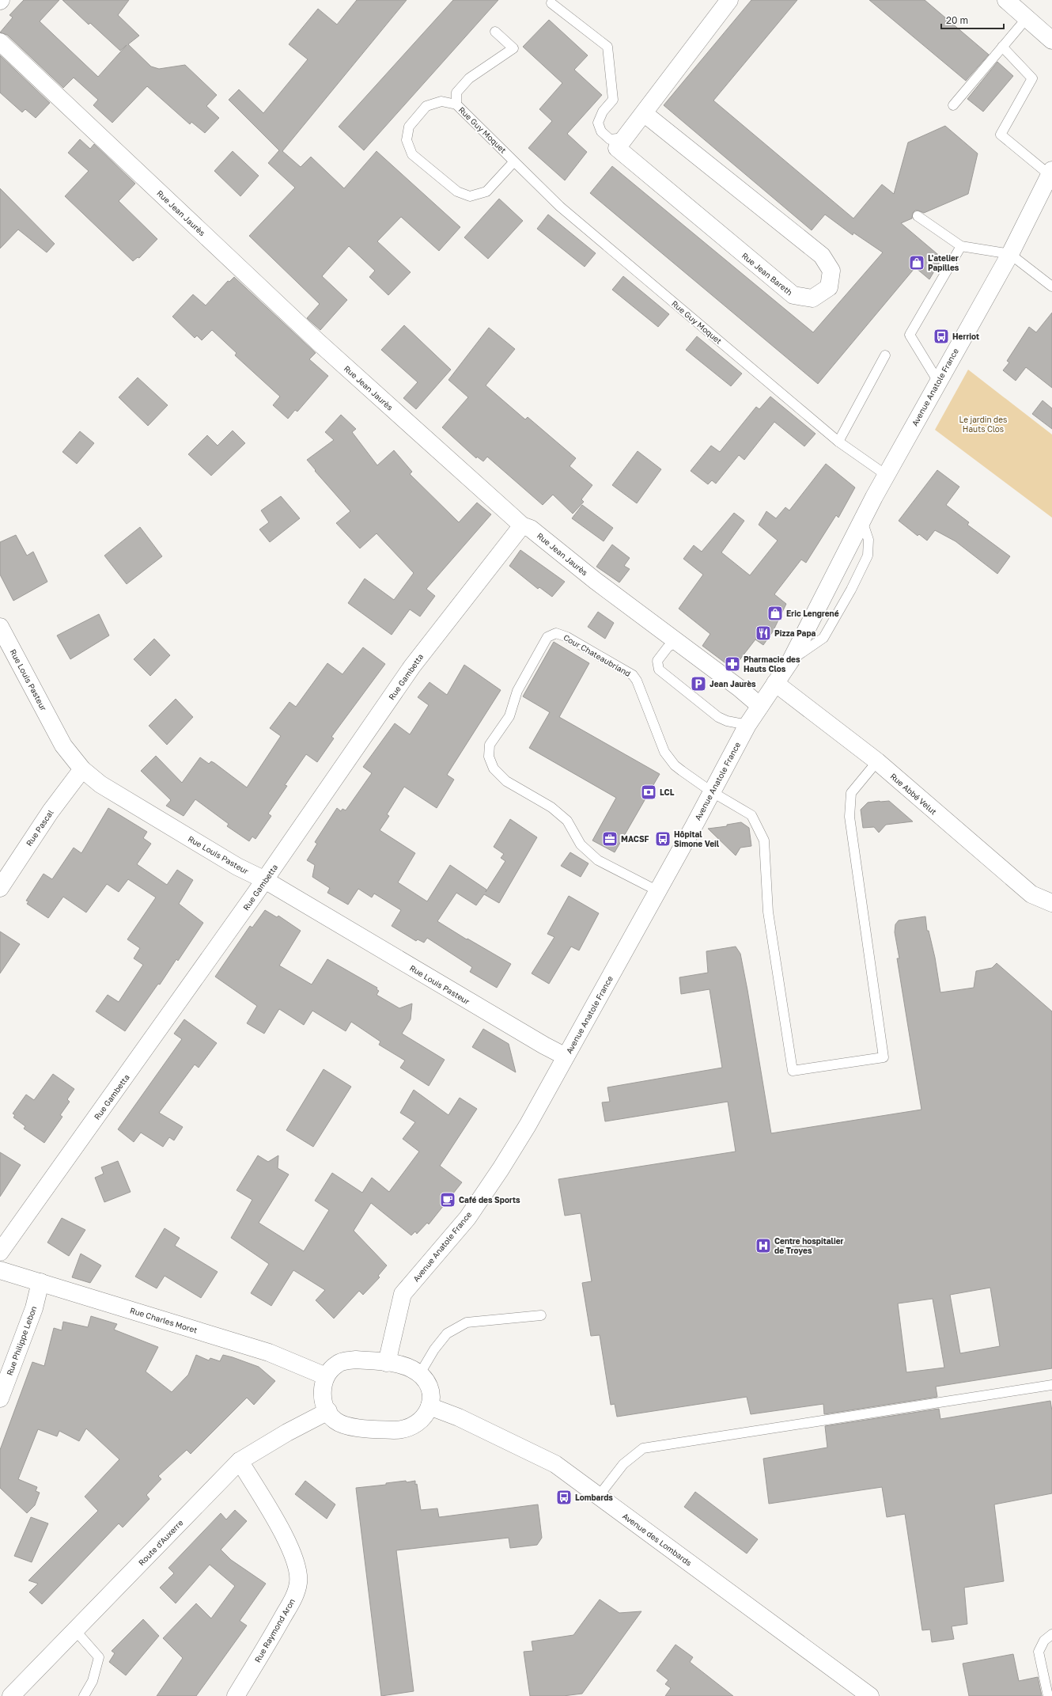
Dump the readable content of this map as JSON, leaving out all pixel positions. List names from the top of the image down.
{
  "streets": {
    "street": [
      "Rue Jean Jaurès",
      "Rue Jean Bareth",
      "Avenue Anatole France",
      "Rue Gambetta",
      "Rue Louis Pasteur",
      "Rue Abbé Velut",
      "Rue Pascal",
      "Rue Charles Moret",
      "Rue Philippe Lebon",
      "Avenue des Lombards",
      "Route d'Auxerre",
      "Rue Raymond Aron"
    ],
    "lane": ["Rue Guy Moquet", "Cour Chateaubriand"]
  },
  "crossings": [
    ["Rue Guy Moquet", "Avenue Anatole France"],
    ["Rue Jean Jaurès", "Avenue Anatole France"],
    ["Rue Jean Jaurès", "Rue Gambetta"],
    ["Avenue Anatole France", "Cour Chateaubriand"],
    ["Avenue Anatole France", "Rue Louis Pasteur"],
    ["Avenue Anatole France", "Rue Abbé Velut"],
    ["Avenue Anatole France", "Rue Charles Moret"],
    ["Avenue Anatole France", "Avenue des Lombards"],
    ["Avenue Anatole France", "Route d'Auxerre"],
    ["Cour Chateaubriand", "Rue Abbé Velut"],
    ["Rue Gambetta", "Rue Louis Pasteur"],
    ["Rue Louis Pasteur", "Rue Pascal"],
    ["Rue Charles Moret", "Rue Philippe Lebon"],
    ["Rue Charles Moret", "Avenue des Lombards"],
    ["Rue Charles Moret", "Route d'Auxerre"],
    ["Avenue des Lombards", "Route d'Auxerre"],
    ["Route d'Auxerre", "Rue Raymond Aron"]
  ],
  "parks": ["Le jardin des Hauts Clos"],
  "places": {
    "shop": ["L'atelier Papilles", "Eric Lengrené"],
    "bus stop": ["Herriot", "Hôpital Simone Veil", "Lombards"],
    "restaurant": ["Pizza Papa"],
    "pharmacy": ["Pharmacie des Hauts Clos"],
    "parking": ["Jean Jaurès"],
    "bank": ["LCL"],
    "office": ["MACSF"],
    "cafe": ["Café des Sports"],
    "hospital": ["Centre hospitalier de Troyes"]
  },
  "scale_bar": "20 m"
}
